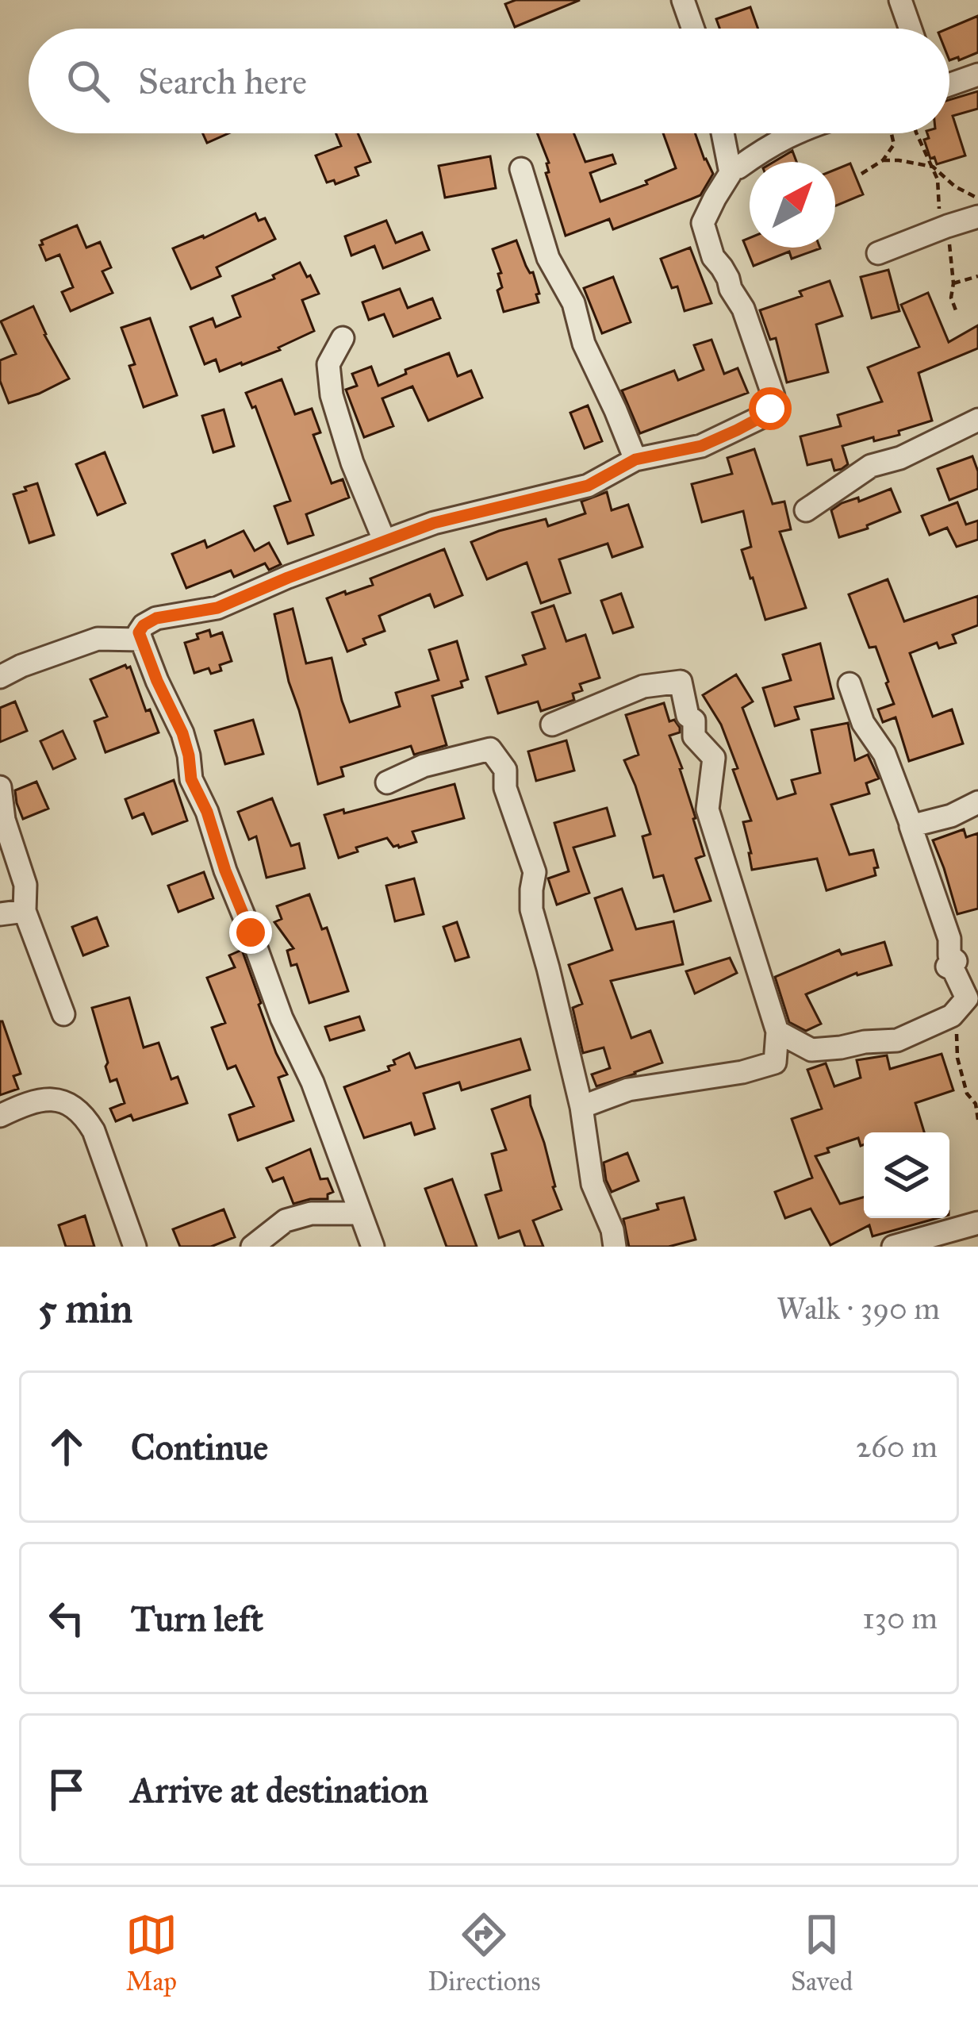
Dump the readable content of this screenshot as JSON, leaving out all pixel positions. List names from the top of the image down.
{
  "north": "top right",
  "page": {
    "search": "Search here",
    "heading": ["5 min", "Walk · 390 m"],
    "list": [
      ["Continue", "260 m"],
      ["Turn left", "130 m"],
      "Arrive at destination"
    ],
    "nav": ["Map", "Directions", "Saved"]
  }
}
